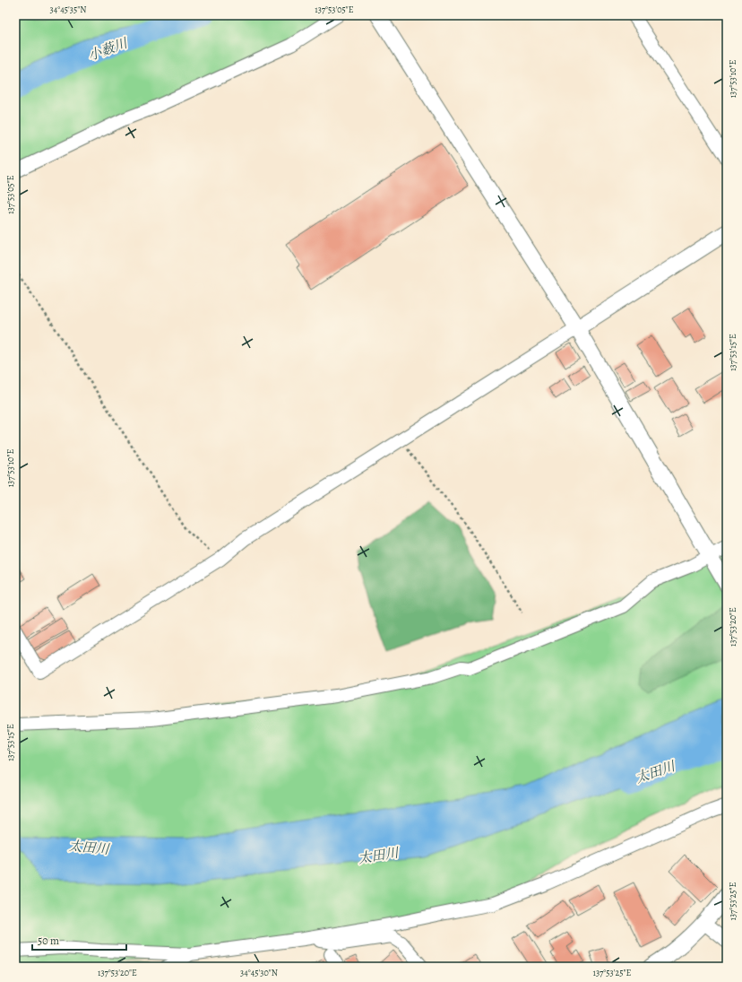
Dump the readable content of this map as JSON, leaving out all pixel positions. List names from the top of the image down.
{
  "water": ["小薮川", "太田川"],
  "scale_bar": "50 m",
  "coordinates": [
    "34°45'35\"N",
    "137°53'05\"E",
    "137°53'10\"E",
    "137°53'15\"E",
    "137°53'20\"E",
    "137°53'25\"E",
    "34°45'30\"N"
  ]
}
